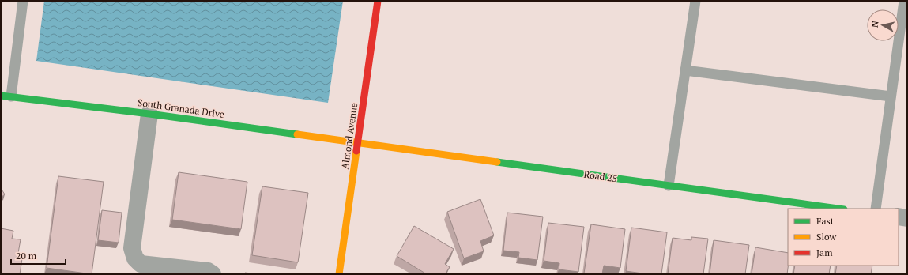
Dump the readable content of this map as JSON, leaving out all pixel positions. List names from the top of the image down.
{
  "streets": {
    "street": ["South Granada Drive", "Almond Avenue", "Road 25"]
  },
  "crossings": [
    ["South Granada Drive", "Almond Avenue"],
    ["South Granada Drive", "Road 25"],
    ["Almond Avenue", "Road 25"]
  ],
  "legend": ["Fast", "Slow", "Jam"],
  "scale_bar": "20 m",
  "north": "left"
}
